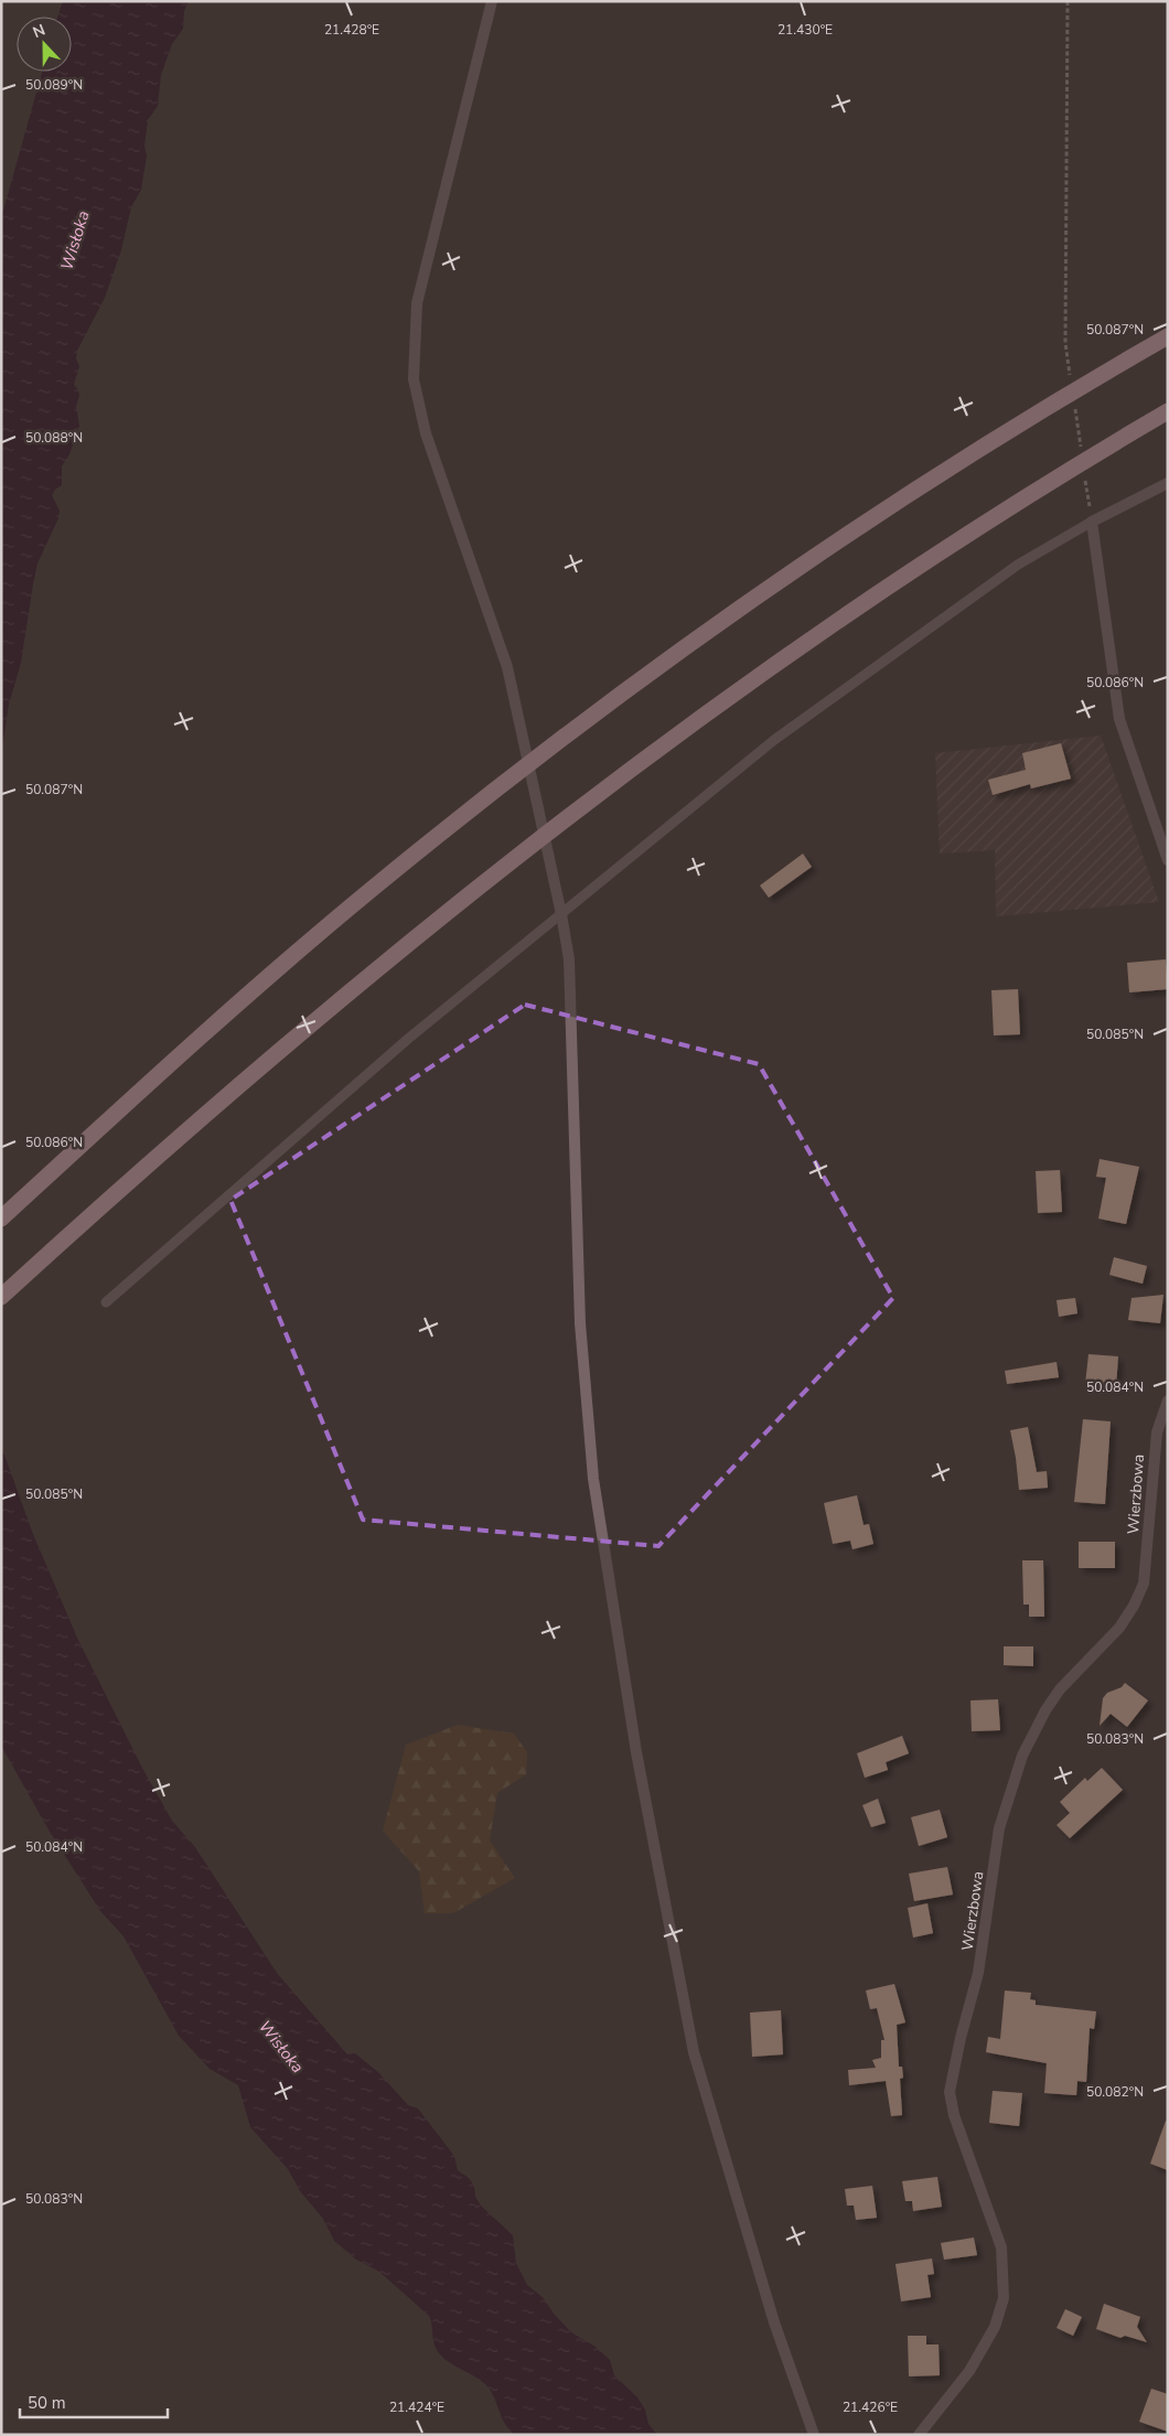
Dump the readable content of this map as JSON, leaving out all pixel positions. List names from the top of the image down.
{
  "streets": {
    "street": ["Wierzbowa"]
  },
  "water": ["Wisłoka"],
  "scale_bar": "50 m",
  "north": "top",
  "coordinates": [
    "21.428°E",
    "21.430°E",
    "50.089°N",
    "50.087°N",
    "50.088°N",
    "50.086°N",
    "50.085°N",
    "50.084°N",
    "50.083°N",
    "50.082°N",
    "21.424°E",
    "21.426°E"
  ]
}
